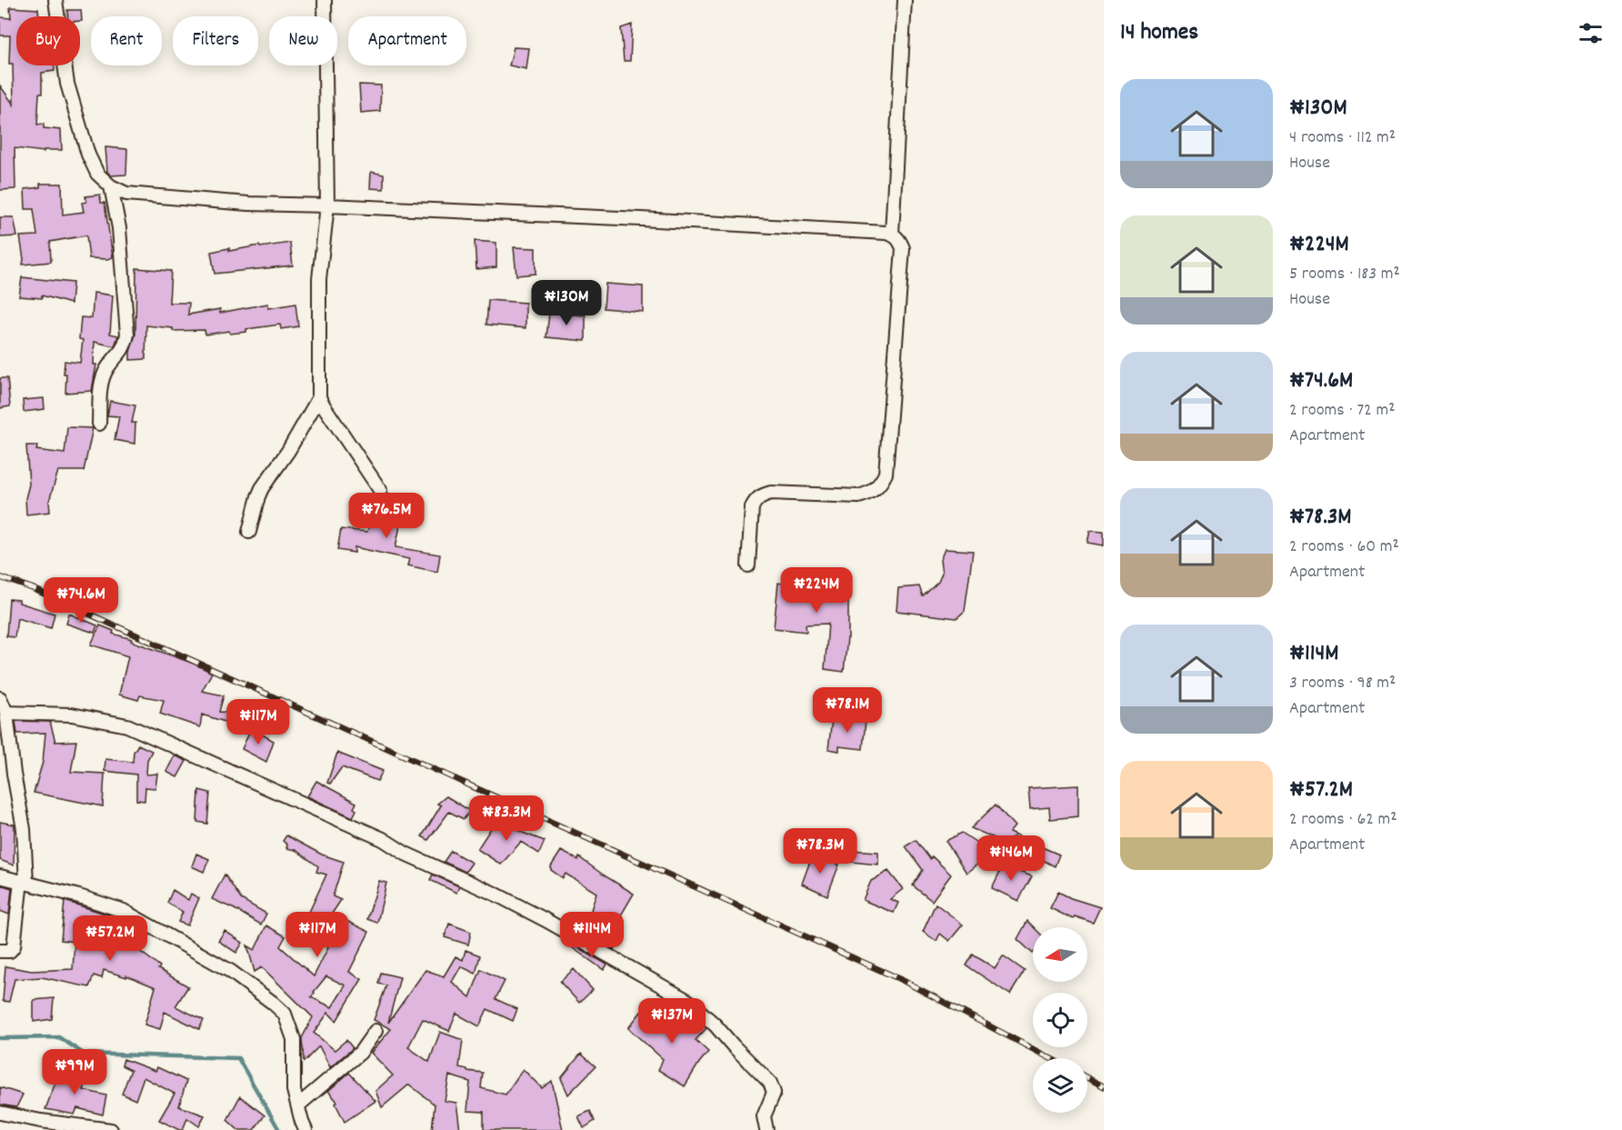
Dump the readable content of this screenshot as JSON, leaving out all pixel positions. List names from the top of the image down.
{
  "north": "left",
  "page": {
    "heading": "14 homes",
    "chip": [
      "Buy",
      "Rent",
      "Filters",
      "New",
      "Apartment"
    ],
    "list": [
      {
        "name": "₦130M",
        "note": "4 rooms · 112 m² · House"
      },
      {
        "name": "₦224M",
        "note": "5 rooms · 183 m² · House"
      },
      {
        "name": "₦74.6M",
        "note": "2 rooms · 72 m² · Apartment"
      },
      {
        "name": "₦78.3M",
        "note": "2 rooms · 60 m² · Apartment"
      },
      {
        "name": "₦114M",
        "note": "3 rooms · 98 m² · Apartment"
      },
      {
        "name": "₦57.2M",
        "note": "2 rooms · 62 m² · Apartment"
      }
    ],
    "price": [
      "₦130M",
      "₦76.5M",
      "₦224M",
      "₦74.6M",
      "₦78.1M",
      "₦117M",
      "₦83.3M",
      "₦78.3M",
      "₦146M",
      "₦117M",
      "₦114M",
      "₦57.2M",
      "₦137M",
      "₦99M"
    ]
  }
}
